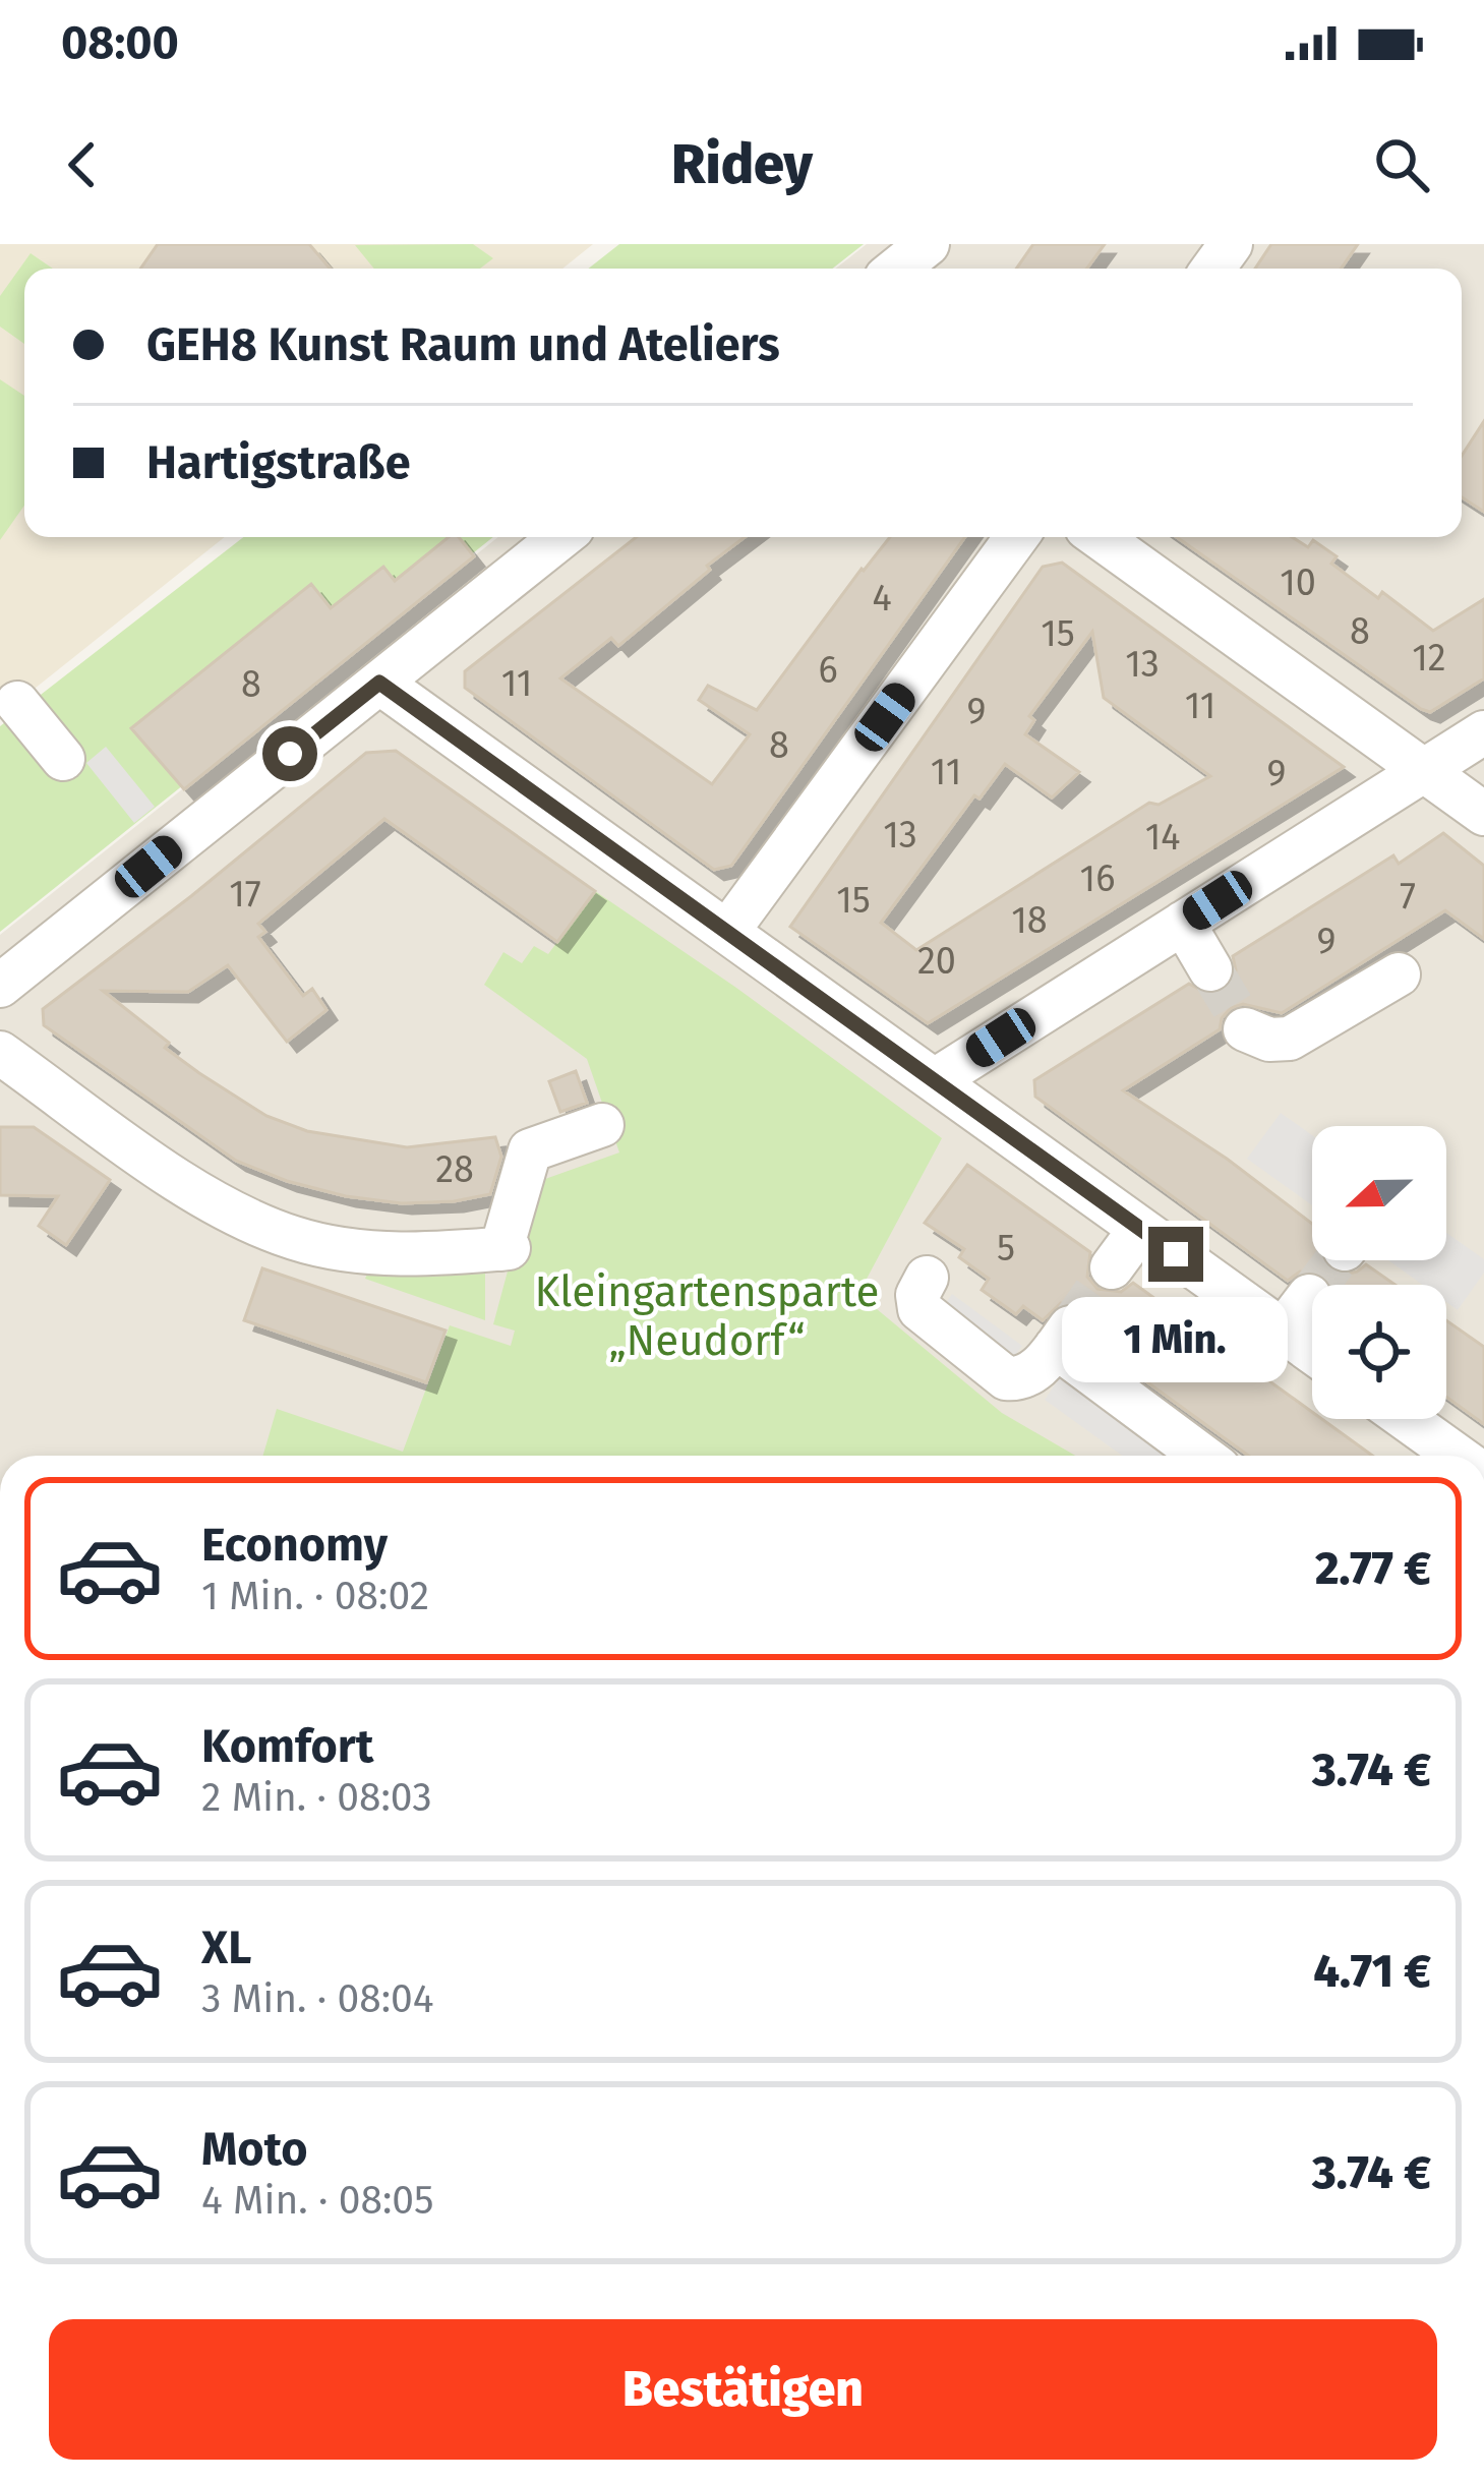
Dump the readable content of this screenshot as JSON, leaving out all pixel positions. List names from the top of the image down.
{
  "parks": ["Kleingartensparte „Neudorf“"],
  "house_numbers": [
    "10",
    "4",
    "8",
    "15",
    "12",
    "13",
    "6",
    "11",
    "8",
    "11",
    "9",
    "8",
    "11",
    "9",
    "13",
    "14",
    "16",
    "17",
    "7",
    "15",
    "18",
    "9",
    "20",
    "28",
    "5"
  ],
  "north": "left",
  "page": {
    "status": "08:00",
    "header": "Ridey",
    "banner": ["GEH8 Kunst Raum und Ateliers", "Hartigstraße"],
    "bubble": "1 Min.",
    "list": [
      {
        "name": "Economy",
        "note": "1 Min. · 08:02",
        "value": "2.77 €"
      },
      {
        "name": "Komfort",
        "note": "2 Min. · 08:03",
        "value": "3.74 €"
      },
      {
        "name": "XL",
        "note": "3 Min. · 08:04",
        "value": "4.71 €"
      },
      {
        "name": "Moto",
        "note": "4 Min. · 08:05",
        "value": "3.74 €"
      }
    ],
    "buttons": "Bestätigen"
  }
}
